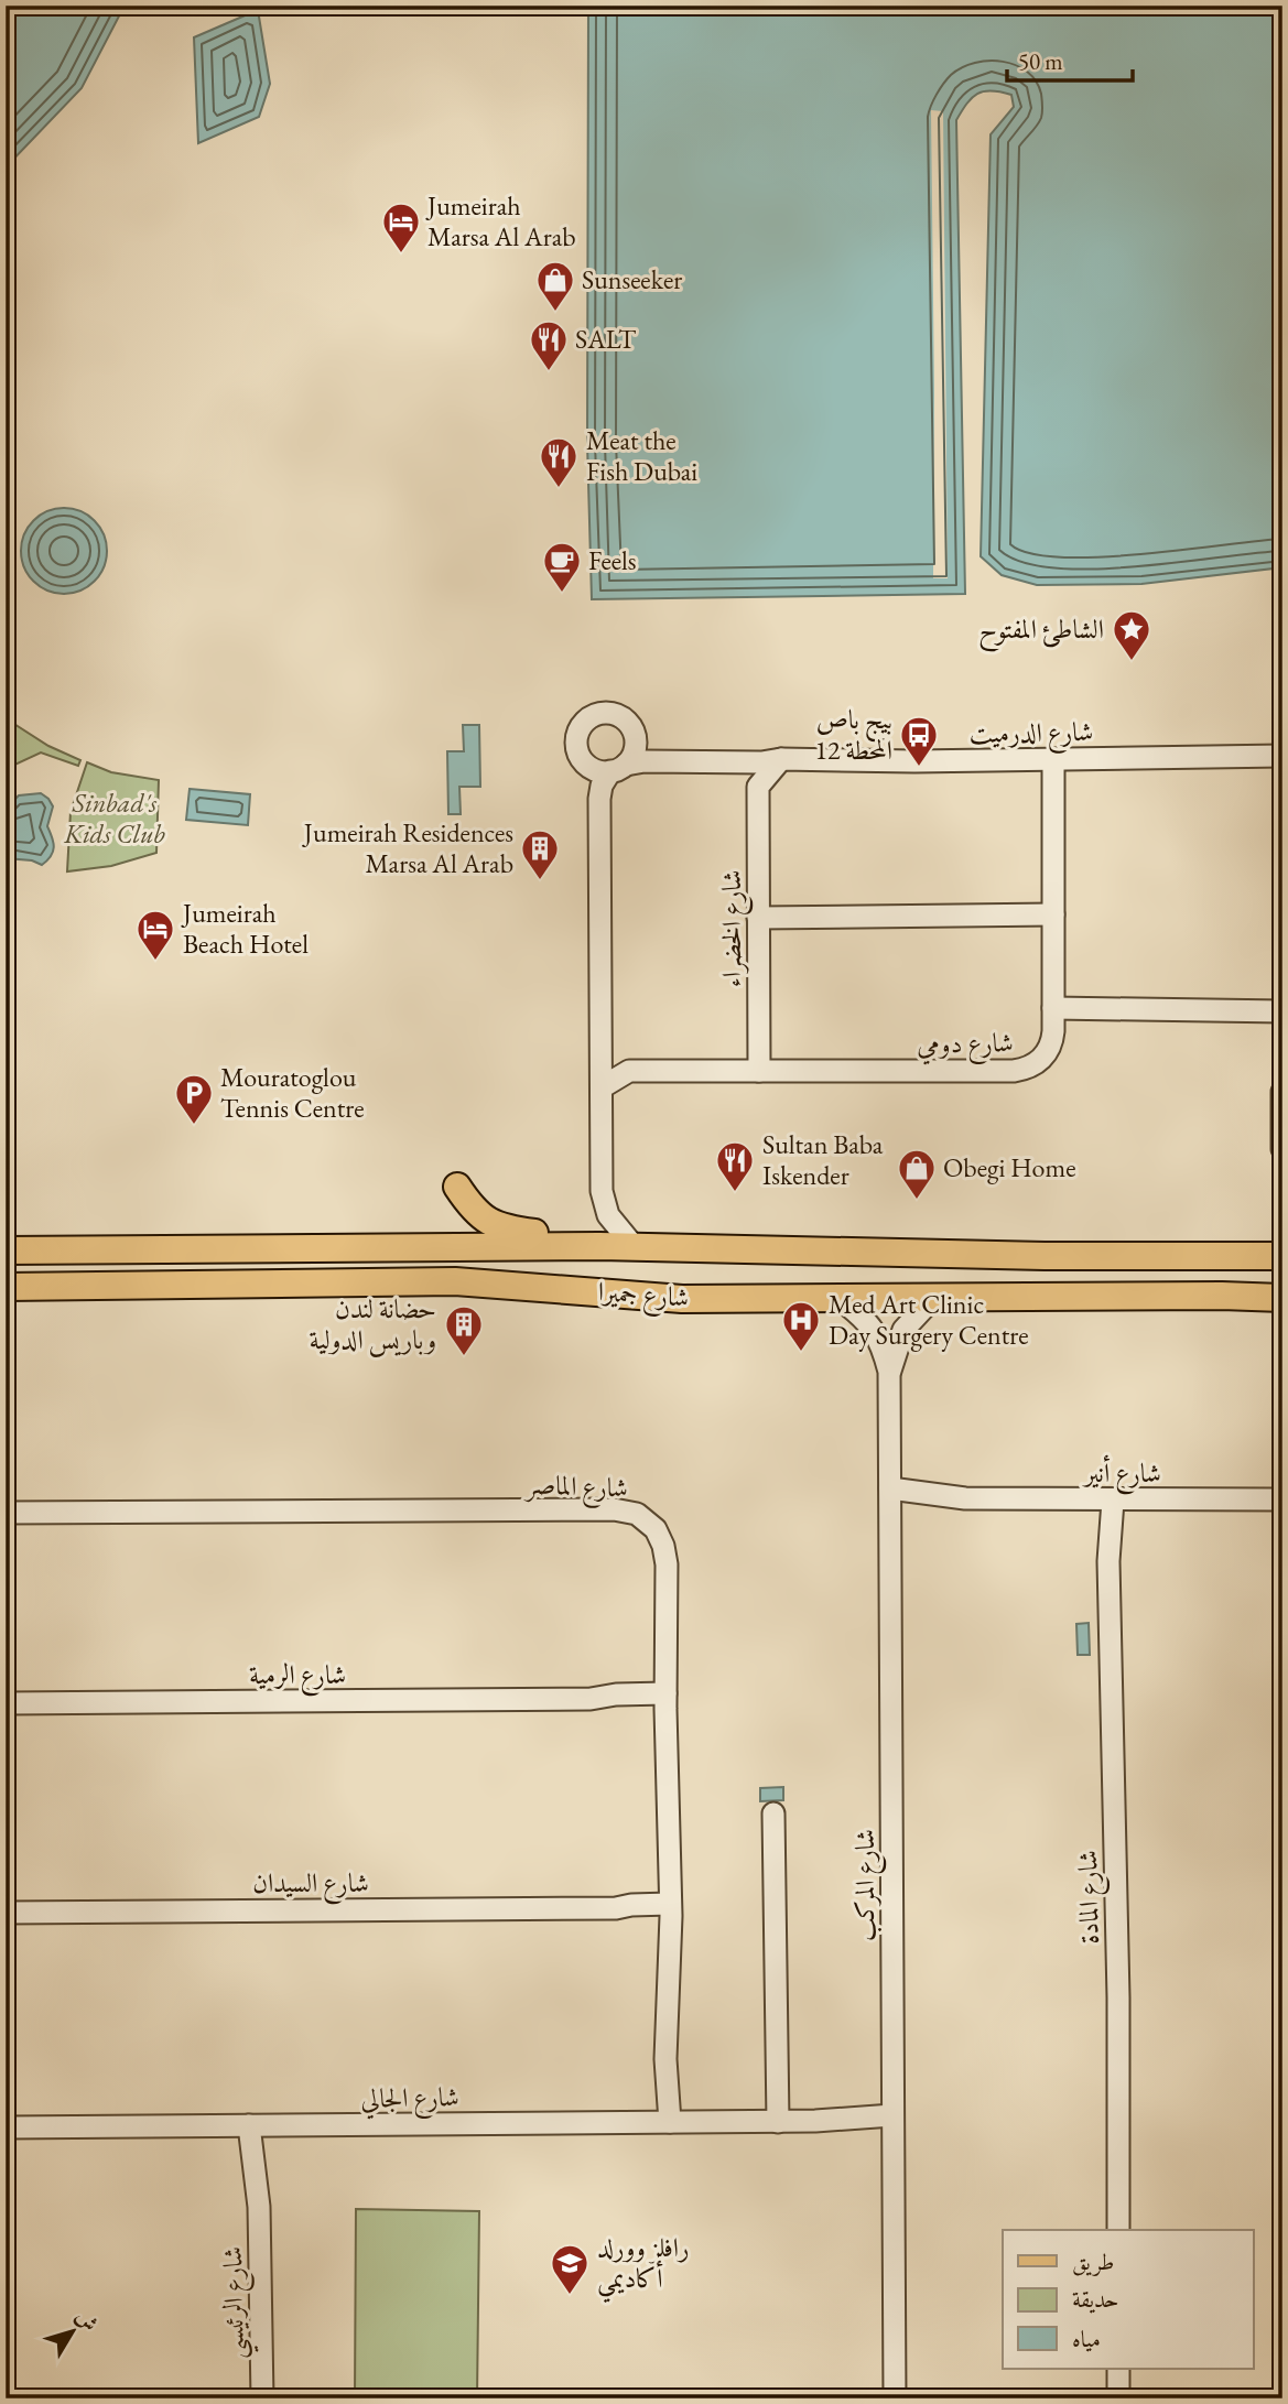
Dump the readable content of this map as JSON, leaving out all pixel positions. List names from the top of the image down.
{
  "streets": {
    "main road": ["شارع جميرا"],
    "street": [
      "شارع الدرميت",
      "شارع الخضراء",
      "شارع دومي",
      "شارع أنير",
      "شارع الماصر",
      "شارع الرمية",
      "شارع السيدان",
      "شارع المركب",
      "شارع المادة",
      "شارع الجالي",
      "شارع الرئيسي"
    ]
  },
  "crossings": [
    ["شارع الدرميت", "شارع دومي"],
    ["شارع الخضراء", "شارع دومي"],
    ["شارع جميرا", "شارع المركب"],
    ["شارع أنير", "شارع المركب"],
    ["شارع أنير", "شارع المادة"],
    ["شارع الماصر", "شارع الرمية"],
    ["شارع الماصر", "شارع السيدان"],
    ["شارع الماصر", "شارع الجالي"],
    ["شارع المركب", "شارع الجالي"],
    ["شارع الجالي", "شارع الرئيسي"]
  ],
  "parks": ["Sinbad's Kids Club"],
  "places": {
    "hotel": ["Jumeirah Marsa Al Arab", "Jumeirah Beach Hotel"],
    "shop": ["Sunseeker", "Obegi Home"],
    "restaurant": ["SALT", "Meat the Fish Dubai", "Sultan Baba Iskender"],
    "cafe": ["Feels"],
    "place": ["الشاطئ المفتوح"],
    "bus stop": ["بيج باص المحطة 12"],
    "building": ["Jumeirah Residences Marsa Al Arab", "حضانة لندن وباريس الدولية"],
    "parking": ["Mouratoglou Tennis Centre"],
    "hospital": ["Med Art Clinic Day Surgery Centre"],
    "school or university": ["رافلز وورلد أكاديمي"]
  },
  "legend": ["طريق", "حديقة", "مياه"],
  "scale_bar": "50 m",
  "north": "top right"
}
